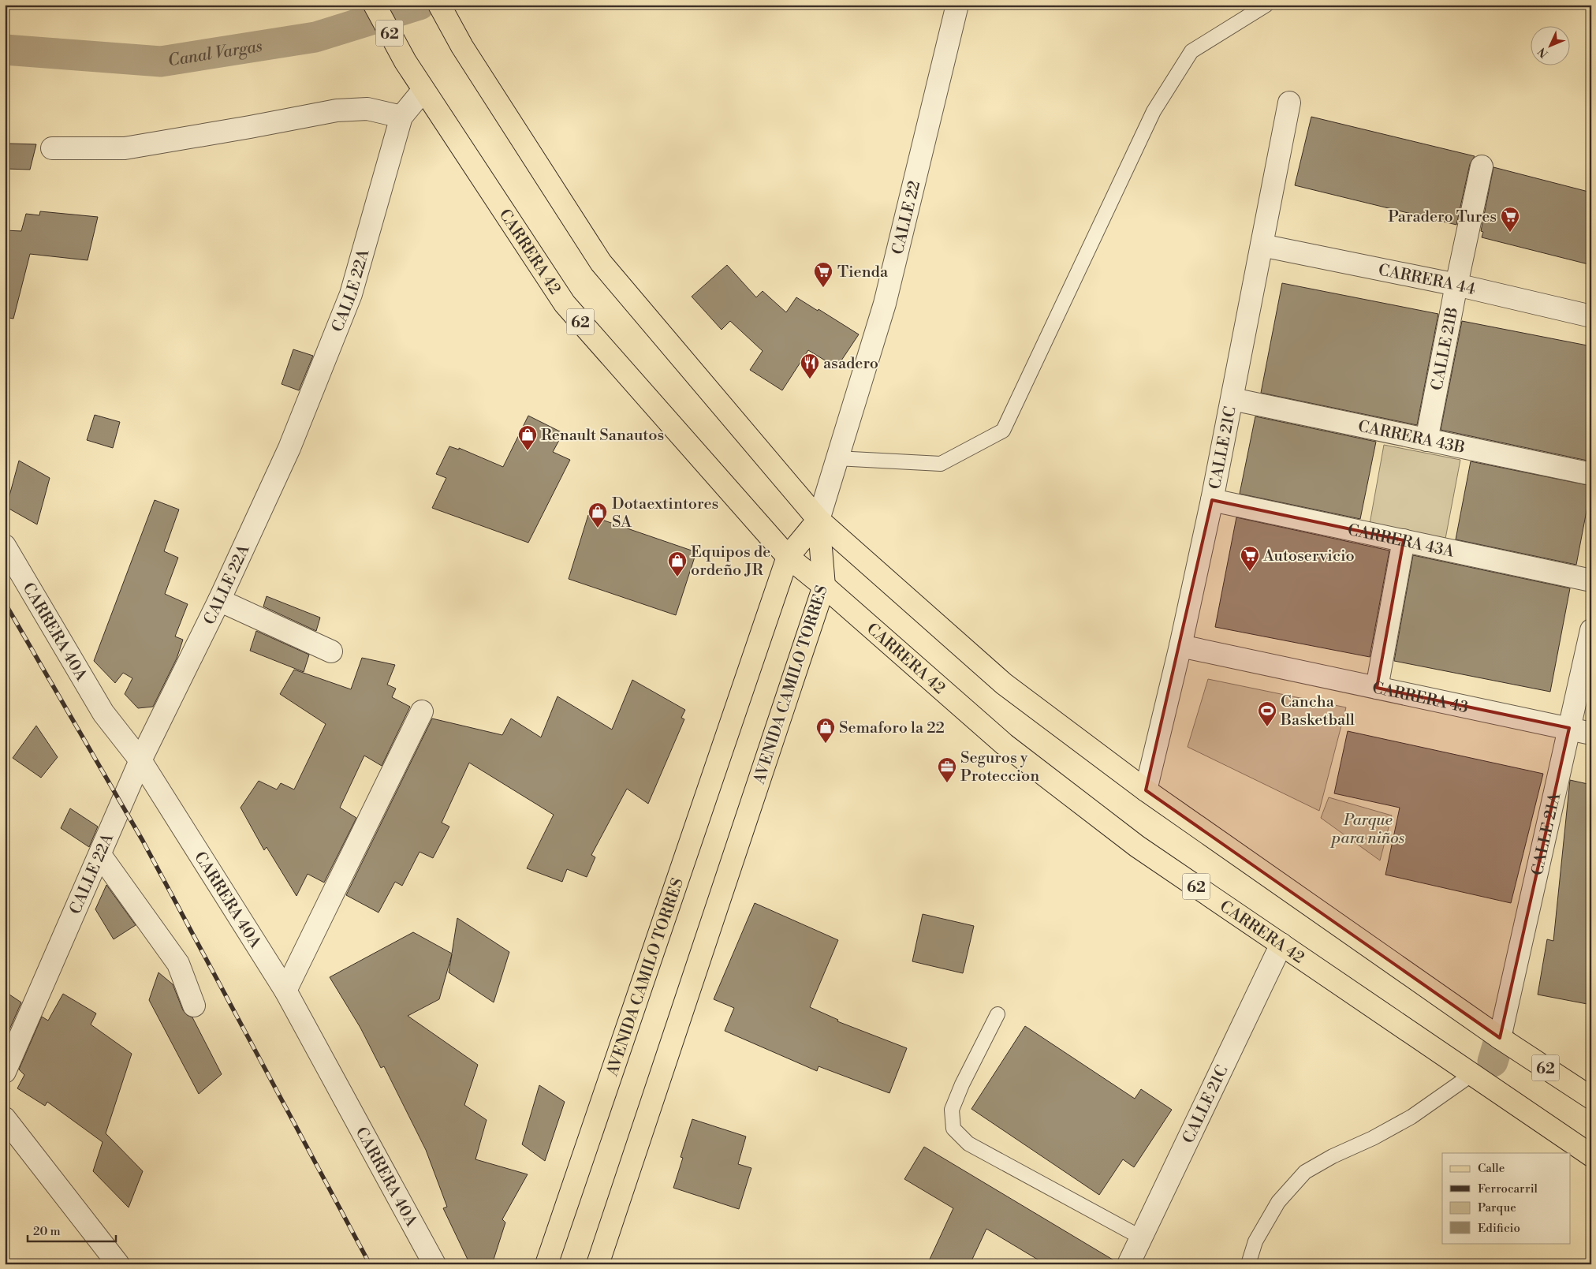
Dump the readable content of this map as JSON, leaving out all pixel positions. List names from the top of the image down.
{
  "streets": {
    "main road": ["62", "CARRERA 42", "AVENIDA CAMILO TORRES"],
    "street": [
      "CALLE 22",
      "CARRERA 44",
      "CALLE 22A",
      "CALLE 21B",
      "CARRERA 43B",
      "CALLE 21C",
      "CARRERA 43A",
      "CARRERA 40A",
      "CARRERA 43",
      "CALLE 21A"
    ]
  },
  "crossings": [
    ["62", "CALLE 22"],
    ["62", "CALLE 21C"],
    ["62", "AVENIDA CAMILO TORRES"],
    ["62", "CALLE 21A"],
    ["CALLE 22", "AVENIDA CAMILO TORRES"],
    ["CARRERA 42", "CALLE 22A"],
    ["CARRERA 42", "CALLE 21C"],
    ["CARRERA 42", "AVENIDA CAMILO TORRES"],
    ["CARRERA 44", "CALLE 21B"],
    ["CARRERA 44", "CALLE 21C"],
    ["CALLE 22A", "CARRERA 40A"],
    ["CALLE 21B", "CARRERA 43B"],
    ["CARRERA 43B", "CALLE 21C"],
    ["CALLE 21C", "CARRERA 43A"],
    ["CALLE 21C", "CARRERA 43"],
    ["CARRERA 43", "CALLE 21A"]
  ],
  "water": ["Canal Vargas"],
  "parks": ["Parque para niños"],
  "places": {
    "supermarket": ["Paradero Tures", "Tienda", "Autoservicio"],
    "restaurant": ["asadero"],
    "shop": [
      "Renault Sanautos",
      "Dotaextintores SA",
      "Equipos de ordeño JR",
      "Semaforo la 22"
    ],
    "sports": ["Cancha Basketball"],
    "office": ["Seguros y Proteccion"]
  },
  "legend": [
    "Calle",
    "Ferrocarril",
    "Parque",
    "Edificio"
  ],
  "scale_bar": "20 m",
  "north": "bottom left"
}
